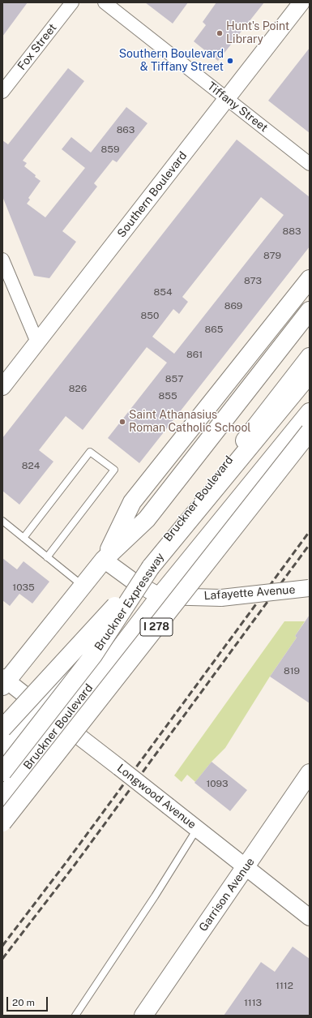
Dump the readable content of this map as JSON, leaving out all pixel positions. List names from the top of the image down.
{
  "streets": {
    "main road": [
      "Bruckner Boulevard",
      "Bruckner Expressway",
      "I 278",
      "Garrison Avenue"
    ],
    "street": [
      "Fox Street",
      "Tiffany Street",
      "Southern Boulevard",
      "Lafayette Avenue",
      "Longwood Avenue"
    ]
  },
  "crossings": [
    ["Tiffany Street", "Southern Boulevard"],
    ["Bruckner Boulevard", "Lafayette Avenue"],
    ["Bruckner Boulevard", "Longwood Avenue"],
    ["Longwood Avenue", "Garrison Avenue"]
  ],
  "places": ["Hunt's Point Library", "Southern Boulevard & Tiffany Street", "Saint Athanasius Roman Catholic School"],
  "house_numbers": [
    "863",
    "859",
    "883",
    "879",
    "873",
    "854",
    "869",
    "850",
    "865",
    "861",
    "857",
    "826",
    "855",
    "824",
    "1035",
    "819",
    "1093",
    "1112",
    "1113"
  ],
  "scale_bar": "20 m"
}
